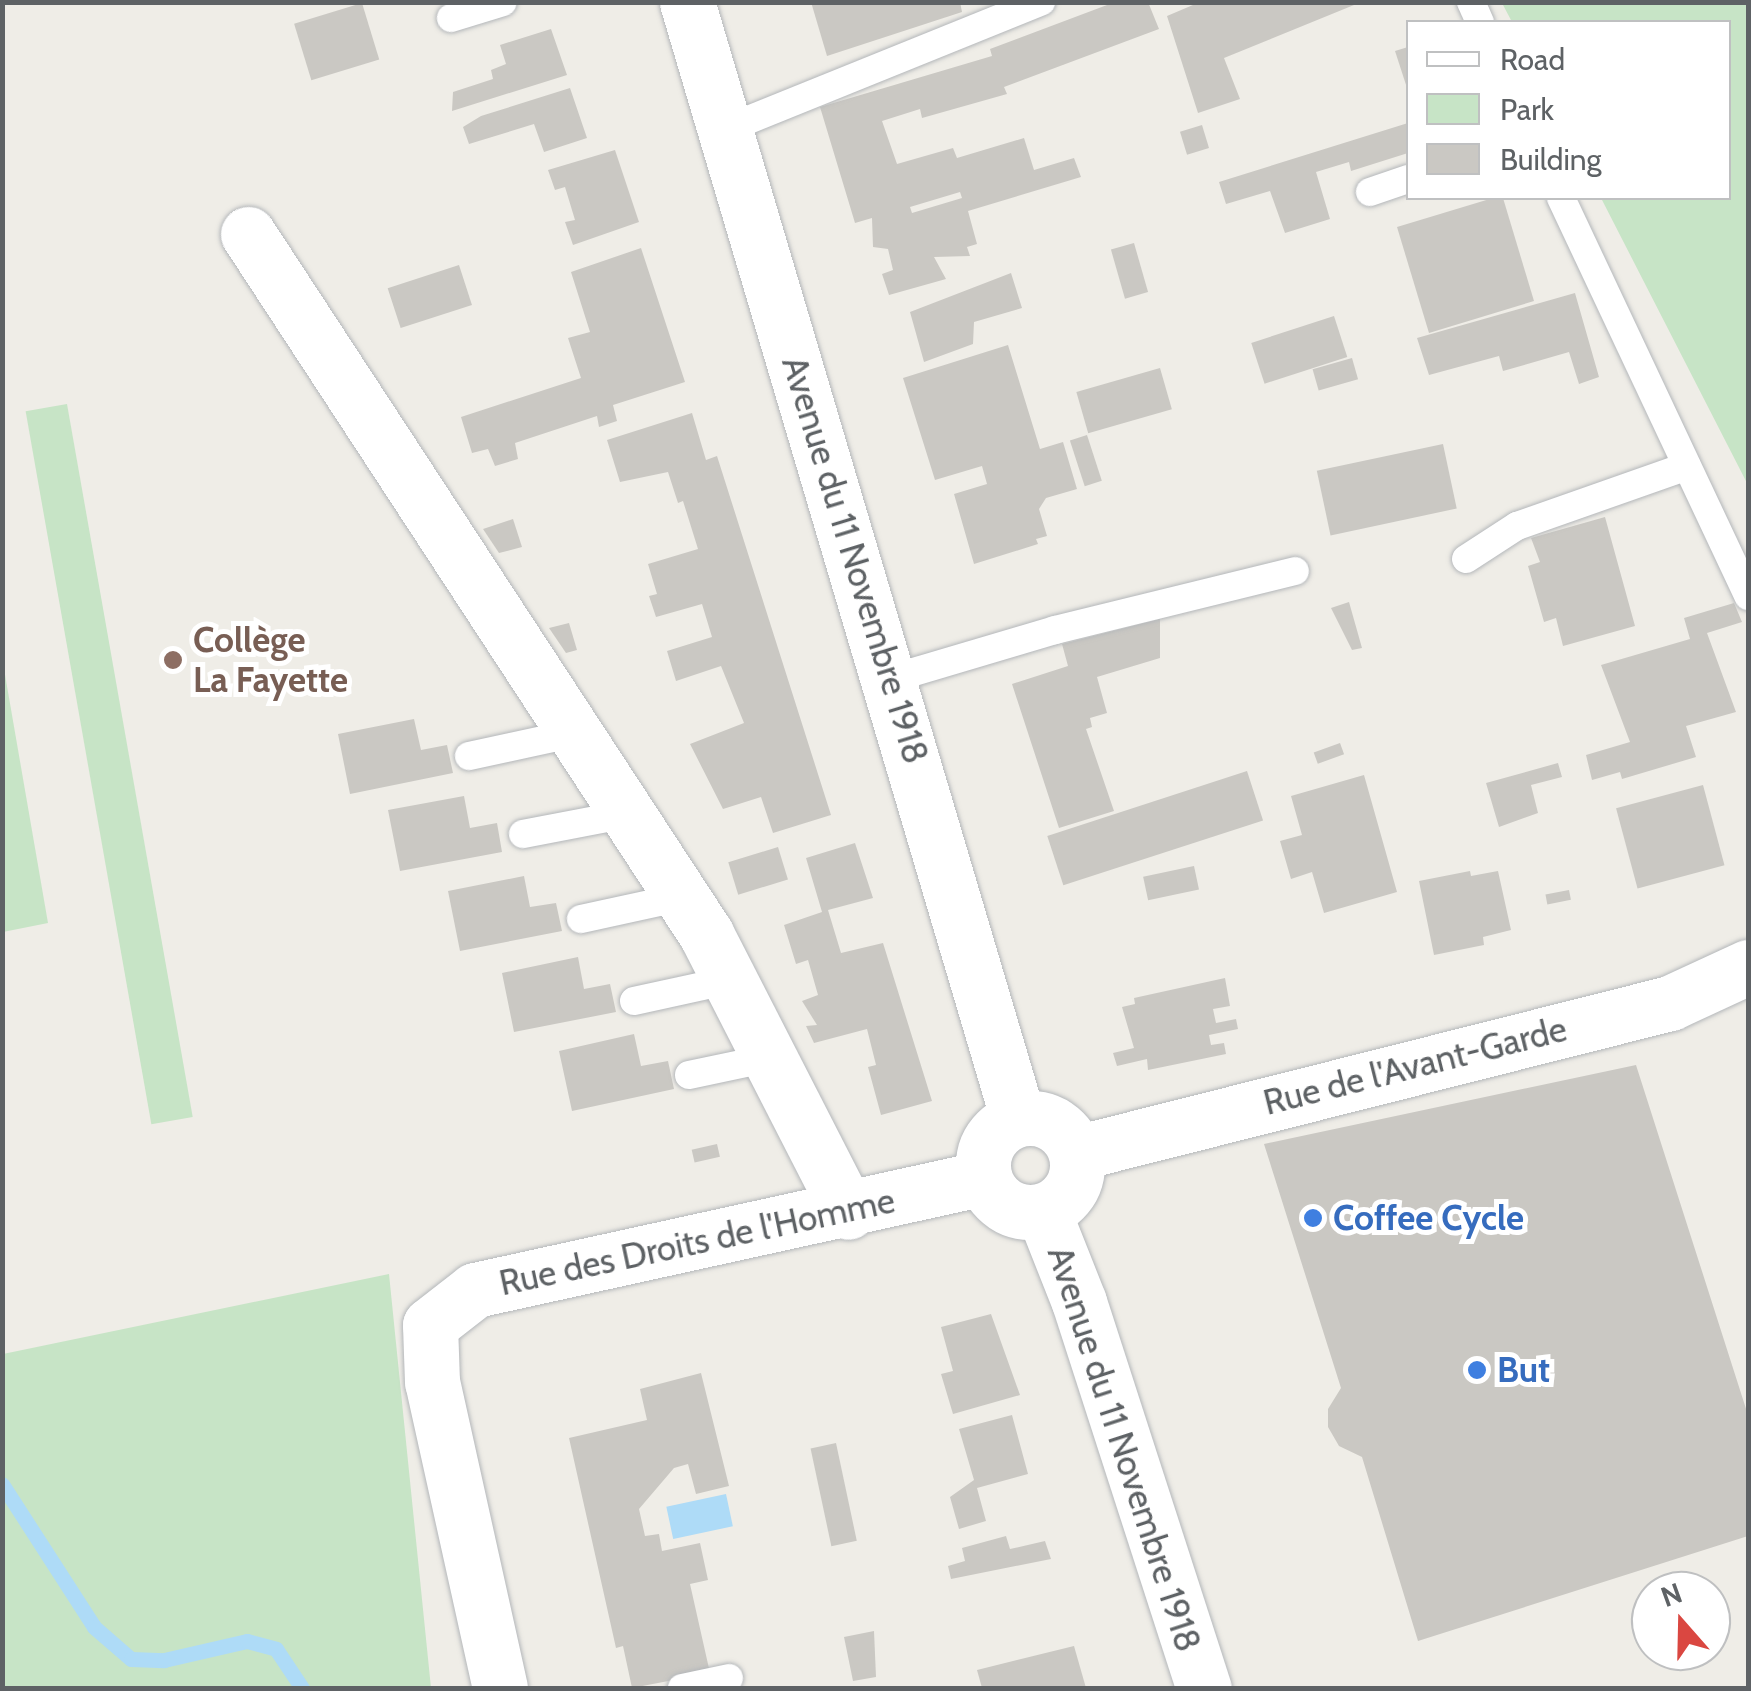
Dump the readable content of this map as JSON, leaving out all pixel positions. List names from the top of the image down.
{
  "streets": {
    "street": ["Avenue du 11 Novembre 1918", "Rue de l'Avant-Garde", "Rue des Droits de l'Homme"]
  },
  "crossings": [
    ["Avenue du 11 Novembre 1918", "Rue de l'Avant-Garde"],
    ["Avenue du 11 Novembre 1918", "Rue des Droits de l'Homme"],
    ["Rue de l'Avant-Garde", "Rue des Droits de l'Homme"]
  ],
  "places": ["Collège La Fayette", "Coffee Cycle", "But"],
  "legend": ["Road", "Park", "Building"],
  "north": "top"
}
